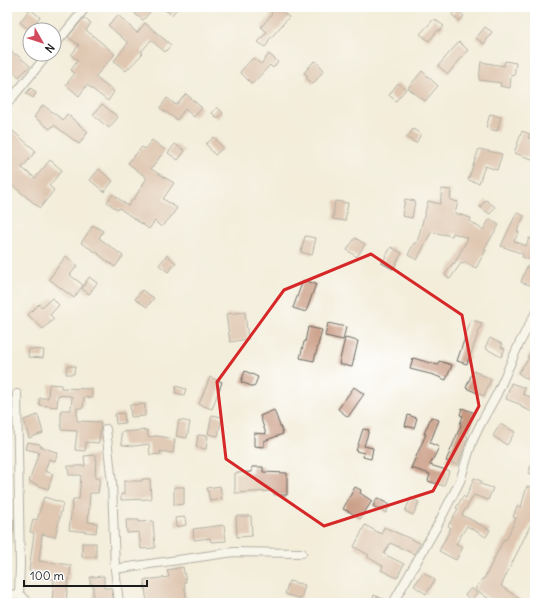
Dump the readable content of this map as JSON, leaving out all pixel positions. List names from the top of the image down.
{
  "scale_bar": "100 m",
  "north": "bottom right"
}
